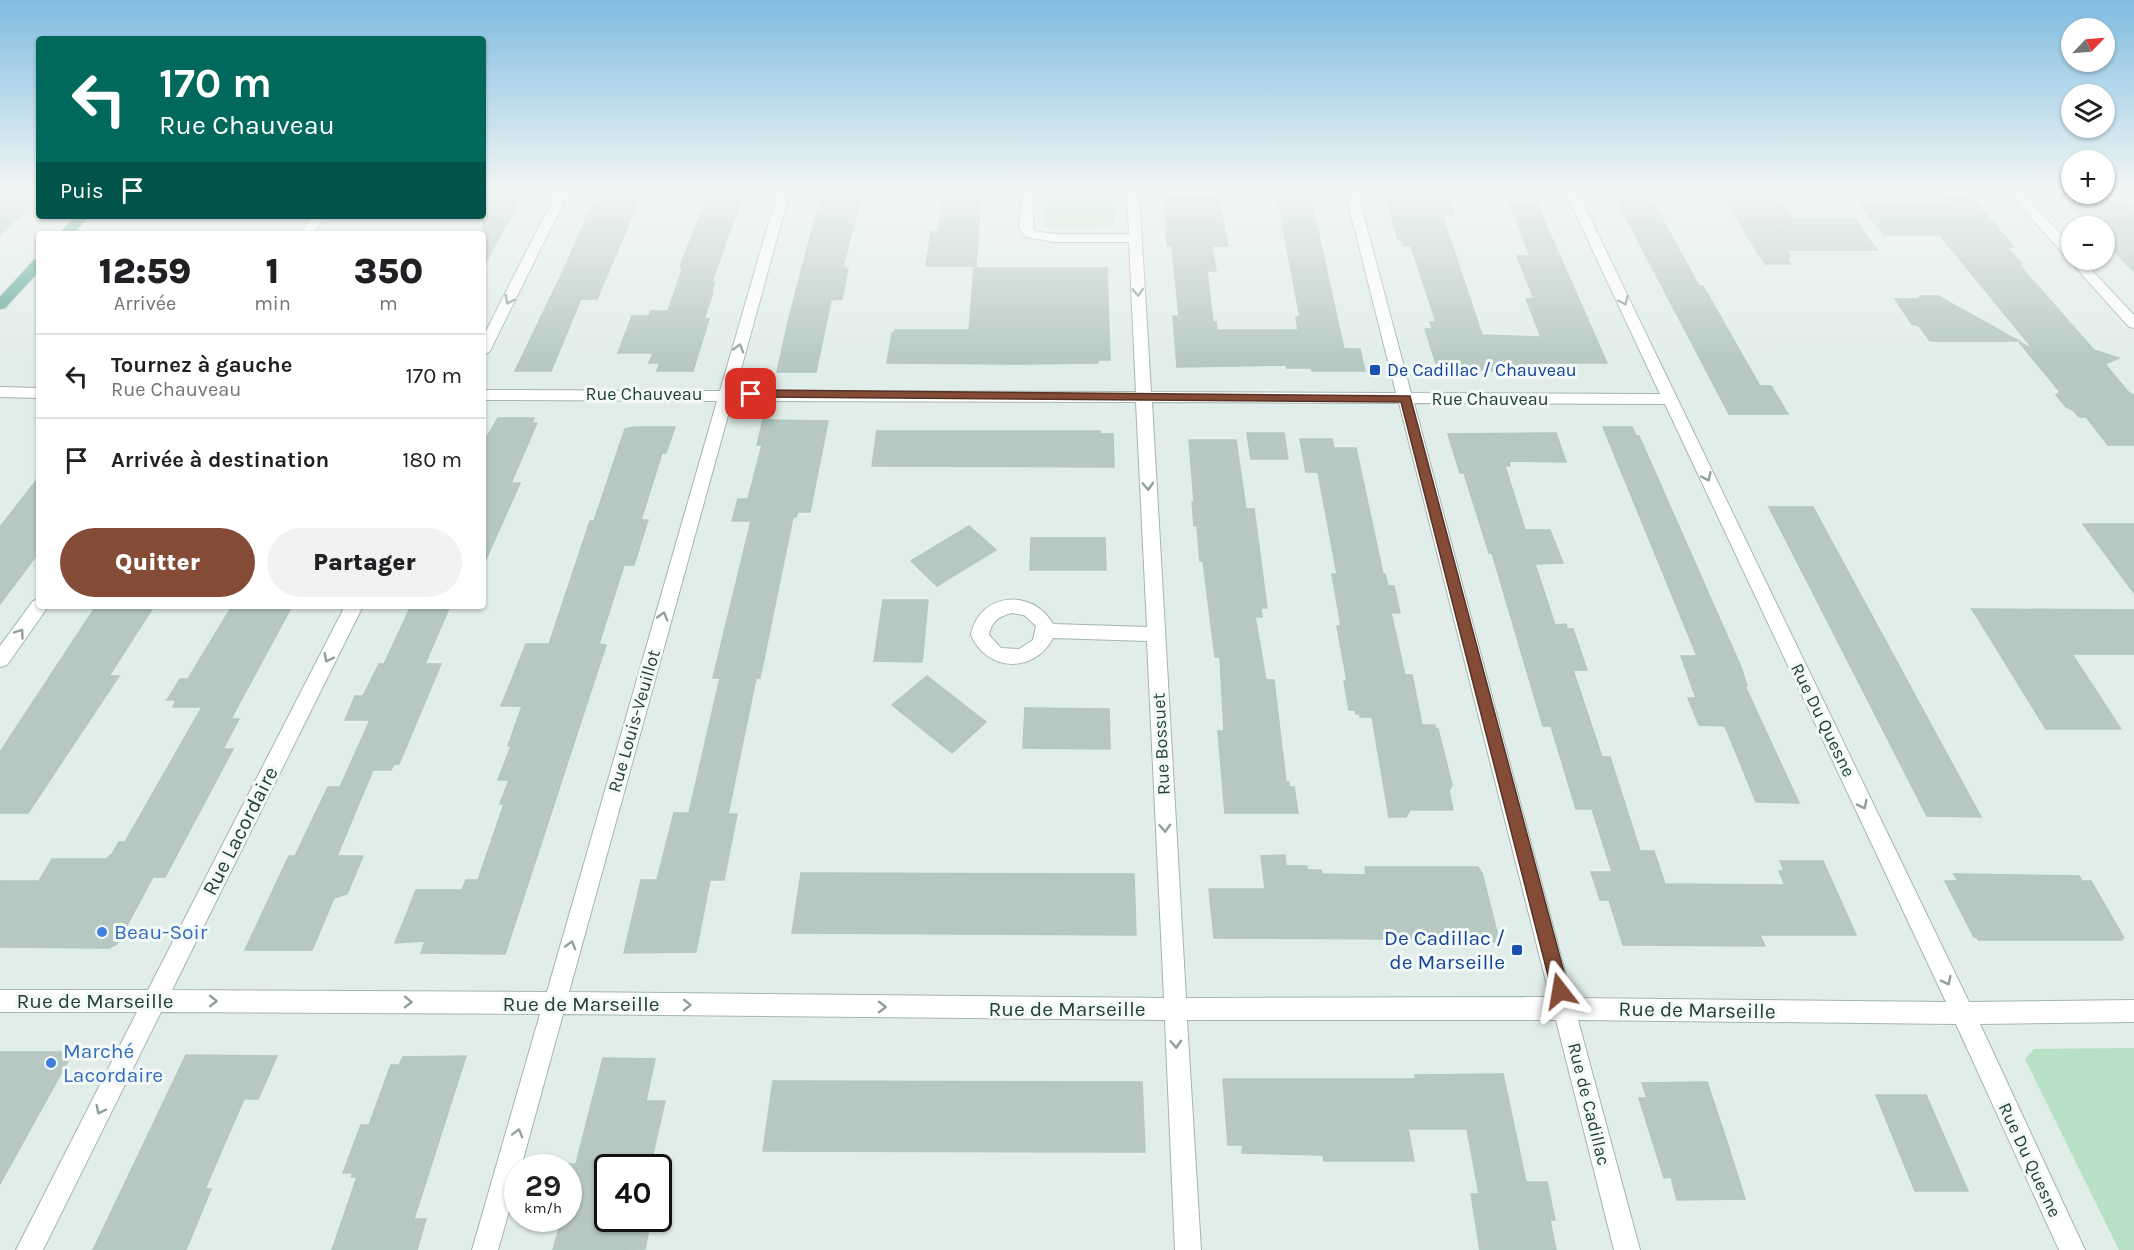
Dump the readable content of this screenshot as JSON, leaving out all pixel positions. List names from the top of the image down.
{
  "streets": {
    "street": [
      "Rue Chauveau",
      "Rue Du Quesne",
      "Rue Louis-Veuillot",
      "Rue Bossuet",
      "Rue Lacordaire",
      "Rue de Marseille",
      "Rue de Cadillac"
    ]
  },
  "crossings": [
    ["Rue Chauveau", "Rue Du Quesne"],
    ["Rue Chauveau", "Rue Louis-Veuillot"],
    ["Rue Chauveau", "Rue Bossuet"],
    ["Rue Chauveau", "Rue de Cadillac"],
    ["Rue Du Quesne", "Rue de Marseille"],
    ["Rue Louis-Veuillot", "Rue de Marseille"],
    ["Rue Bossuet", "Rue de Marseille"],
    ["Rue Lacordaire", "Rue de Marseille"],
    ["Rue de Marseille", "Rue de Cadillac"]
  ],
  "one_way": [
    "Rue Du Quesne",
    "Rue Louis-Veuillot",
    "Rue Bossuet",
    "Rue Lacordaire",
    "Rue de Marseille"
  ],
  "places": {
    "transit": ["De Cadillac / Chauveau", "De Cadillac / de Marseille"],
    "other": ["Beau-Soir", "Marché Lacordaire"]
  },
  "north": "top right",
  "page": {
    "map_buttons": ["+", "−"],
    "turn": ["170 m", "Rue Chauveau"],
    "then": "Puis",
    "eta": [
      "12:59",
      "Arrivée",
      "1",
      "min",
      "350",
      "m"
    ],
    "list": [
      {
        "name": "Tournez à gauche",
        "note": "Rue Chauveau",
        "value": "170 m"
      },
      {
        "name": "Arrivée à destination",
        "value": "180 m"
      }
    ],
    "buttons": ["Quitter", "Partager"],
    "speed": "29 km/h",
    "limit": "40"
  }
}
